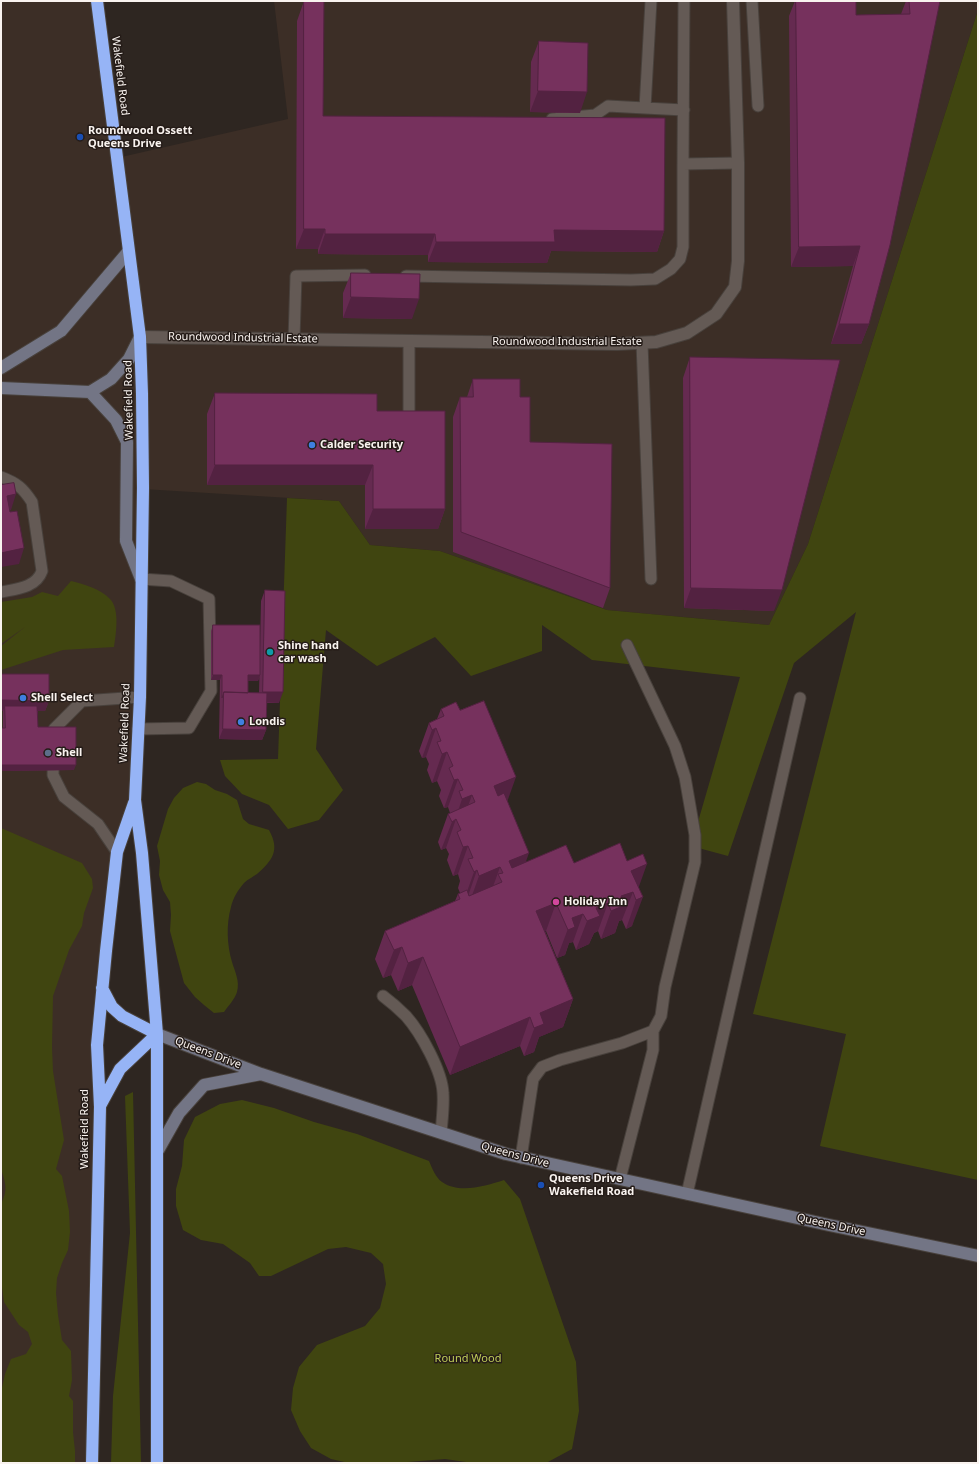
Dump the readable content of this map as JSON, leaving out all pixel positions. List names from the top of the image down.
{
  "streets": {
    "highway": ["Wakefield Road"],
    "street": ["Roundwood Industrial Estate", "Queens Drive"]
  },
  "crossings": [
    ["Wakefield Road", "Roundwood Industrial Estate"],
    ["Wakefield Road", "Queens Drive"]
  ],
  "parks": ["Round Wood"],
  "places": [
    "Roundwood Ossett Queens Drive",
    "Calder Security",
    "Shine hand car wash",
    "Shell Select",
    "Londis",
    "Shell",
    "Holiday Inn",
    "Queens Drive Wakefield Road"
  ]
}
